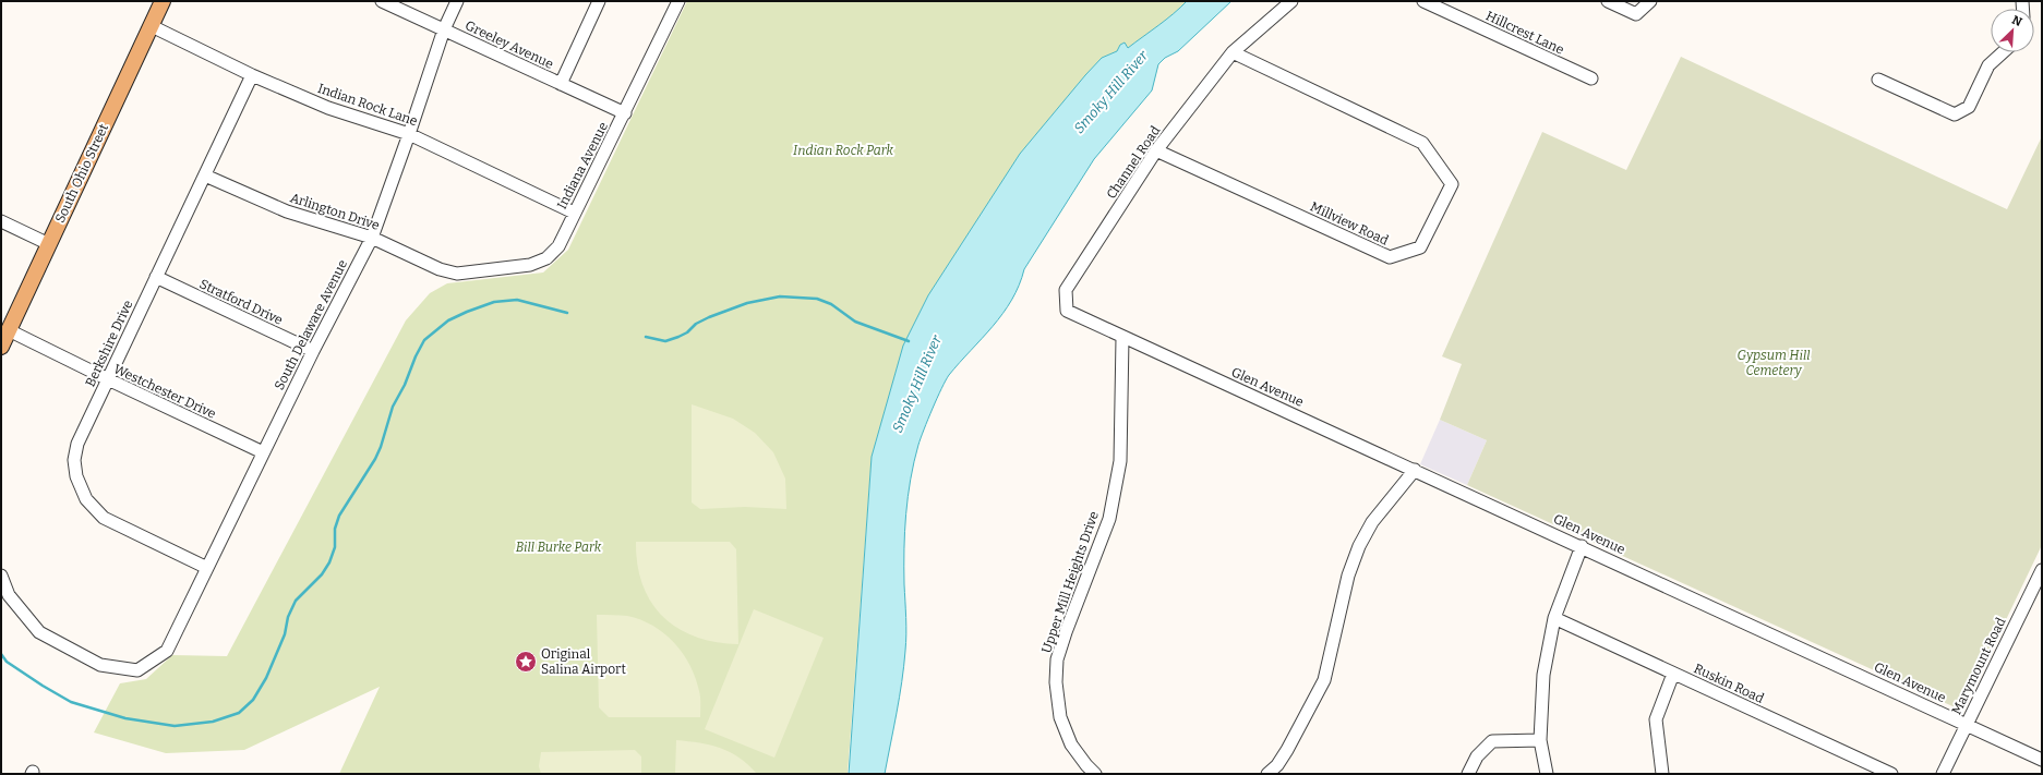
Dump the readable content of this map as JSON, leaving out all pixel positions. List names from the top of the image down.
{
  "streets": {
    "main road": ["South Ohio Street"],
    "street": [
      "Hillcrest Lane",
      "Greeley Avenue",
      "Indian Rock Lane",
      "Channel Road",
      "Indiana Avenue",
      "Arlington Drive",
      "Millview Road",
      "Stratford Drive",
      "South Delaware Avenue",
      "Berkshire Drive",
      "Glen Avenue",
      "Westchester Drive",
      "Upper Mill Heights Drive",
      "Marymount Road",
      "Ruskin Road"
    ]
  },
  "crossings": [
    ["Greeley Avenue", "Indiana Avenue"],
    ["Greeley Avenue", "South Delaware Avenue"],
    ["Indian Rock Lane", "Indiana Avenue"],
    ["Indian Rock Lane", "South Ohio Street"],
    ["Indian Rock Lane", "South Delaware Avenue"],
    ["Indian Rock Lane", "Berkshire Drive"],
    ["Channel Road", "Millview Road"],
    ["Channel Road", "Glen Avenue"],
    ["Channel Road", "Upper Mill Heights Drive"],
    ["Indiana Avenue", "Arlington Drive"],
    ["South Ohio Street", "Westchester Drive"],
    ["Arlington Drive", "South Delaware Avenue"],
    ["Arlington Drive", "Berkshire Drive"],
    ["Stratford Drive", "South Delaware Avenue"],
    ["Stratford Drive", "Berkshire Drive"],
    ["South Delaware Avenue", "Berkshire Drive"],
    ["South Delaware Avenue", "Westchester Drive"],
    ["Berkshire Drive", "Westchester Drive"],
    ["Glen Avenue", "Upper Mill Heights Drive"],
    ["Glen Avenue", "Marymount Road"]
  ],
  "water": ["Smoky Hill River"],
  "parks": ["Indian Rock Park", "Gypsum Hill Cemetery", "Bill Burke Park"],
  "places": {
    "place": ["Original Salina Airport"]
  },
  "north": "top right"
}
